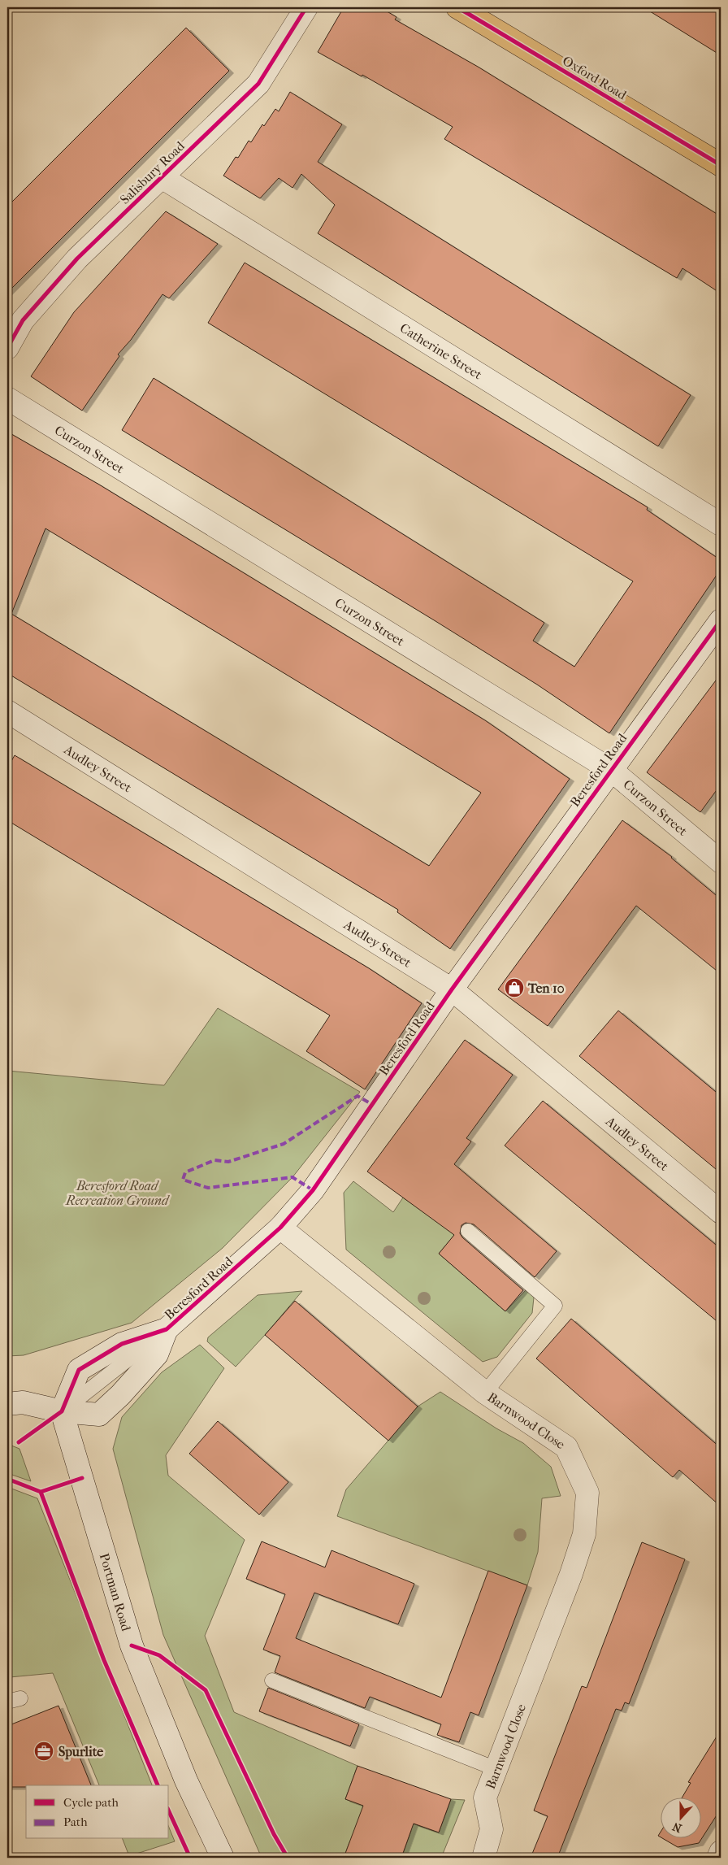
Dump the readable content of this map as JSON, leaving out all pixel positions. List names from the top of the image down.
{
  "streets": {
    "main road": ["Oxford Road"],
    "street": [
      "Salisbury Road",
      "Catherine Street",
      "Curzon Street",
      "Audley Street",
      "Beresford Road",
      "Barnwood Close",
      "Portman Road"
    ]
  },
  "crossings": [
    ["Salisbury Road", "Catherine Street"],
    ["Curzon Street", "Beresford Road"],
    ["Audley Street", "Beresford Road"],
    ["Beresford Road", "Barnwood Close"],
    ["Beresford Road", "Portman Road"]
  ],
  "parks": ["Beresford Road Recreation Ground"],
  "places": {
    "shop": ["Ten 10"],
    "office": ["Spurlite"]
  },
  "legend": ["Cycle path", "Path"],
  "north": "bottom"
}
